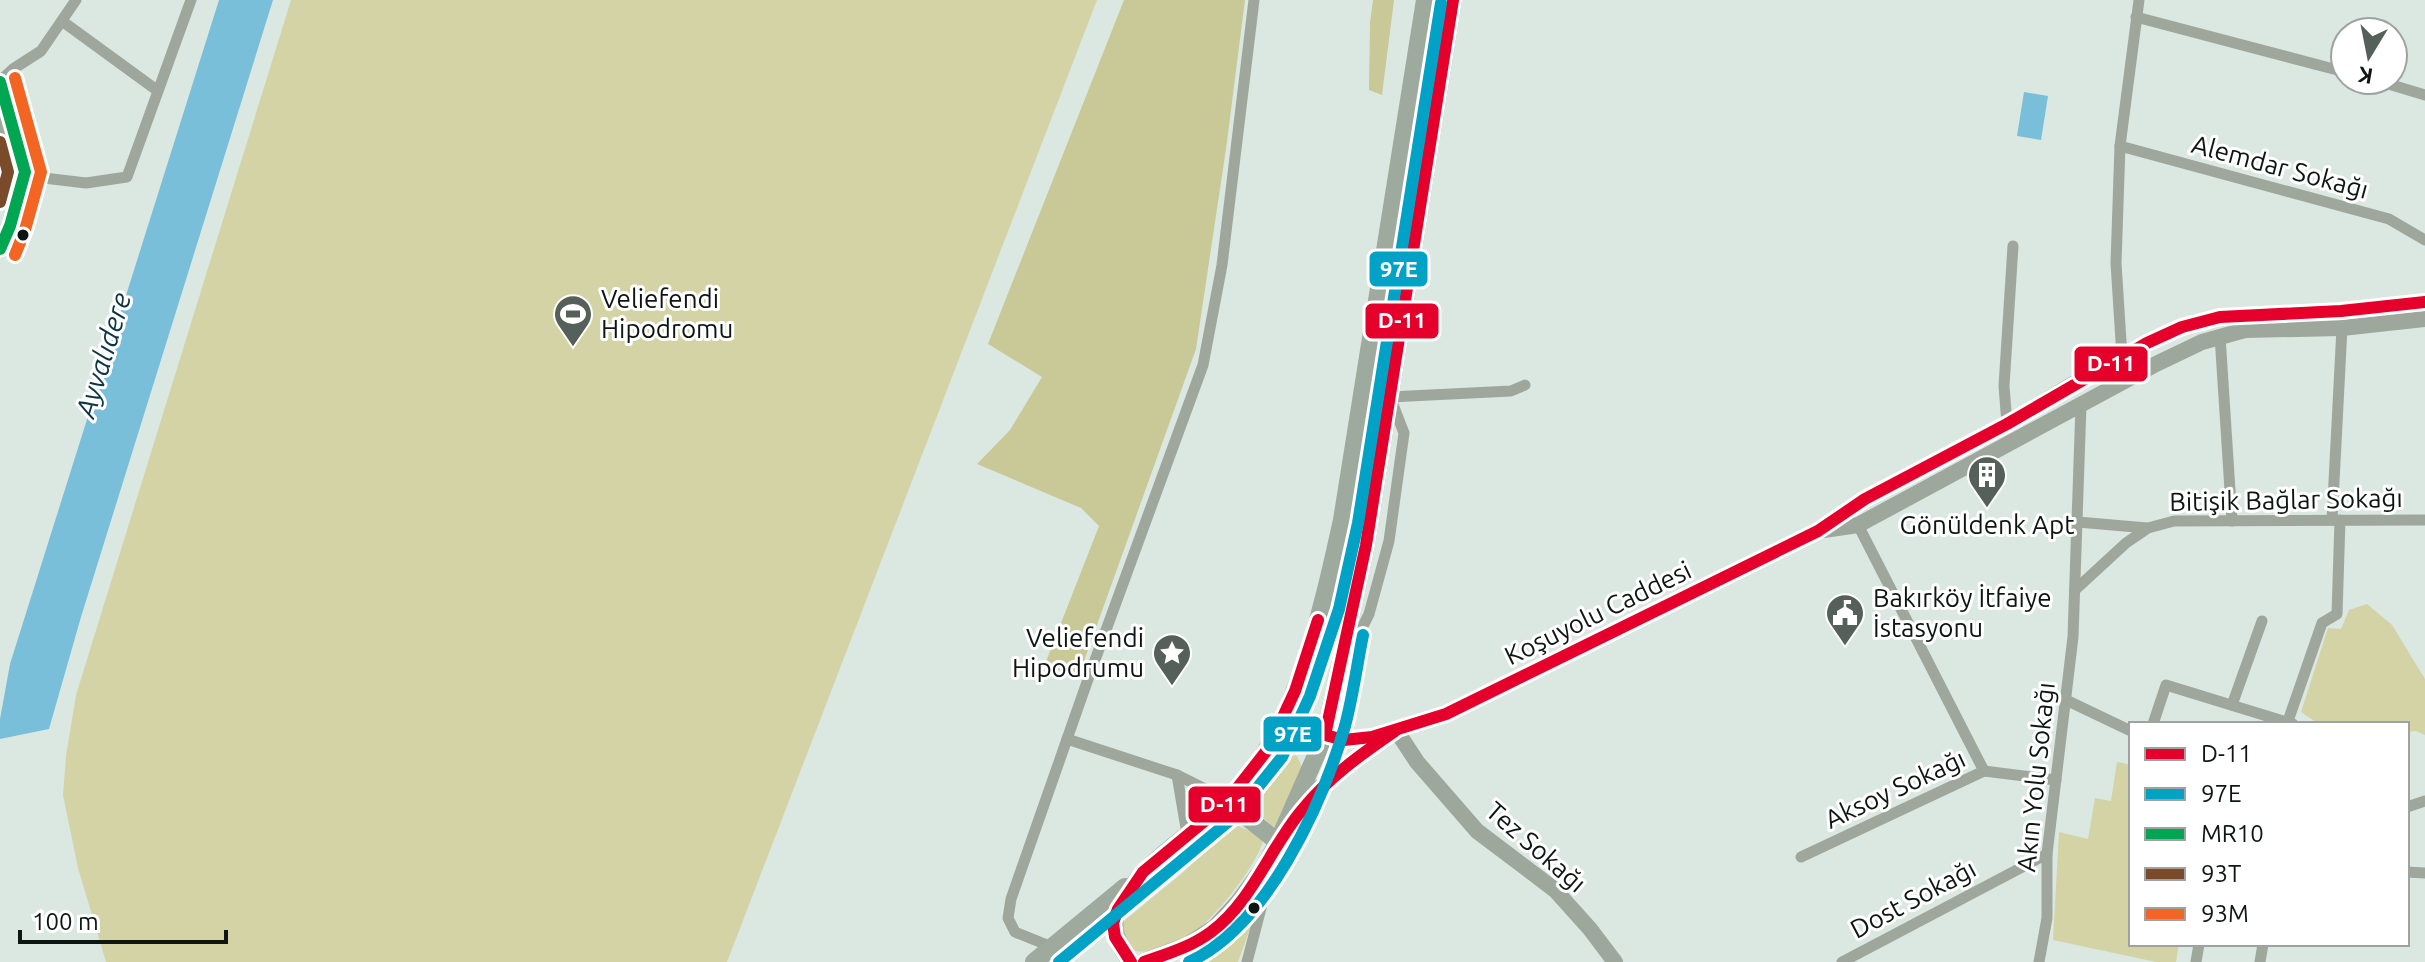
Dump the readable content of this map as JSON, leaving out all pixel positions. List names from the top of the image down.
{
  "streets": {
    "street": [
      "Alemdar Sokağı",
      "Bitişik Bağlar Sokağı",
      "Koşuyolu Caddesi",
      "Akın Yolu Sokağı",
      "Aksoy Sokağı",
      "Tez Sokağı",
      "Dost Sokağı"
    ]
  },
  "crossings": [
    ["Bitişik Bağlar Sokağı", "Akın Yolu Sokağı"],
    ["Koşuyolu Caddesi", "Akın Yolu Sokağı"],
    ["Koşuyolu Caddesi", "Tez Sokağı"],
    ["Akın Yolu Sokağı", "Aksoy Sokağı"],
    ["Akın Yolu Sokağı", "Dost Sokağı"]
  ],
  "water": ["Ayvalıdere"],
  "places": {
    "sports": ["Veliefendi Hipodromu"],
    "building": ["Gönüldenk Apt"],
    "public building": ["Bakırköy İtfaiye İstasyonu"],
    "place": ["Veliefendi Hipodrumu"]
  },
  "lines": [
    "transit line D-11",
    "transit line 97E",
    "transit line 93M",
    "transit line MR10",
    "transit line 93T"
  ],
  "legend": [
    "D-11",
    "97E",
    "MR10",
    "93T",
    "93M"
  ],
  "scale_bar": "100 m",
  "north": "bottom"
}
